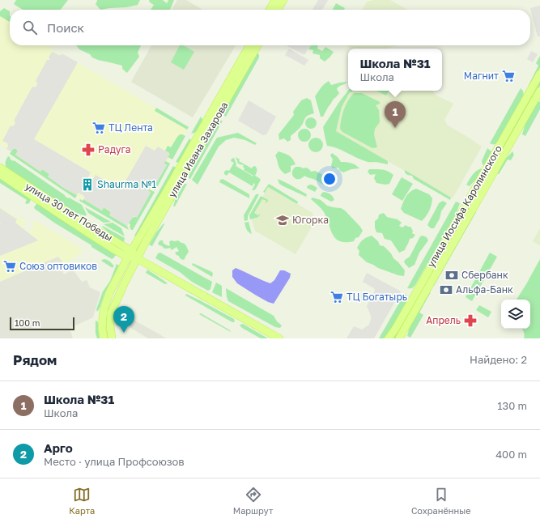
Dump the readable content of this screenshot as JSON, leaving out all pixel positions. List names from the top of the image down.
{
  "streets": {
    "main road": ["улица Ивана Захарова", "улица Иосифа Каролинского", "улица 30 лет Победы"]
  },
  "crossings": [
    ["улица Ивана Захарова", "улица 30 лет Победы"]
  ],
  "places": {
    "supermarket": [
      "Магнит",
      "ТЦ Лента",
      "Союз оптовиков",
      "ТЦ Богатырь"
    ],
    "pharmacy": ["Радуга", "Апрель"],
    "building": ["Shaurma №1"],
    "school or university": ["Югорка"],
    "bank": ["Сбербанк", "Альфа-Банк"]
  },
  "scale_bar": "100 m",
  "page": {
    "search": "Поиск",
    "popup": ["Школа №31", "Школа"],
    "pins": ["1", "2"],
    "scale": "100 m",
    "heading": ["Рядом", "Найдено: 2"],
    "list": [
      {
        "mark": "1",
        "name": "Школа №31",
        "note": "Школа",
        "value": "130 m"
      },
      {
        "mark": "2",
        "name": "Арго",
        "note": "Место · улица Профсоюзов",
        "value": "400 m"
      }
    ],
    "nav": ["Карта", "Маршрут", "Сохранённые"]
  }
}
